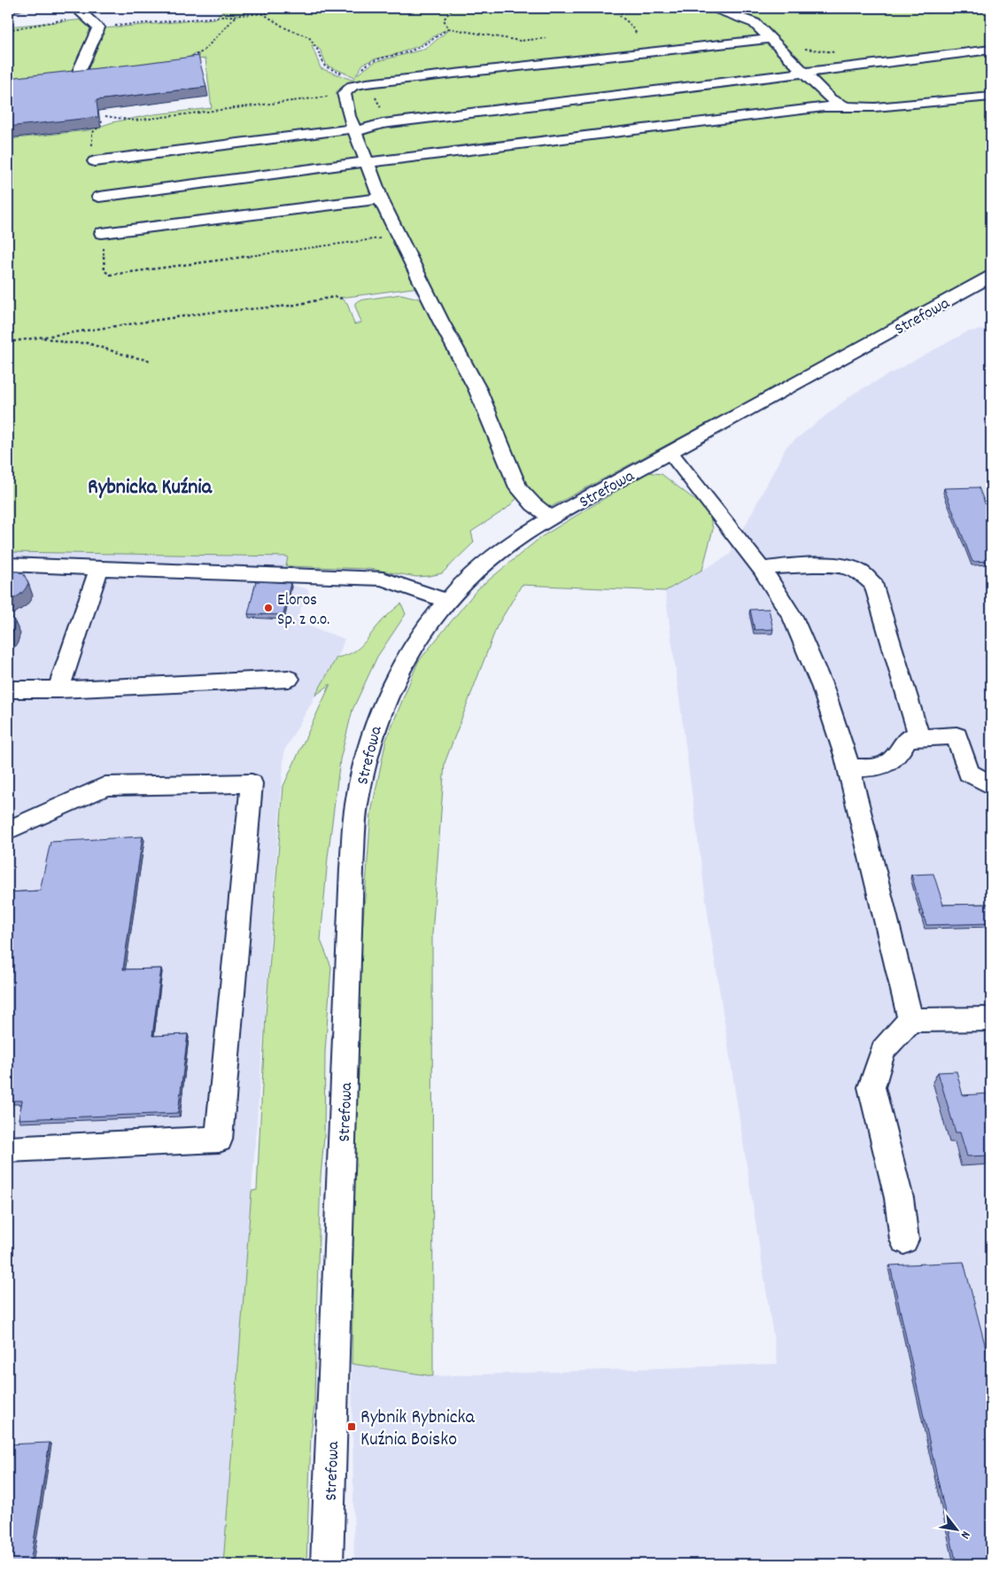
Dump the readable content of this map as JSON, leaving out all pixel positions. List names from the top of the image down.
{
  "streets": {
    "street": ["Strefowa"]
  },
  "districts": ["Rybnicka Kuźnia"],
  "places": {
    "other": ["Eloros Sp. z o.o."],
    "transit": ["Rybnik Rybnicka Kuźnia Boisko"]
  },
  "north": "bottom right"
}
